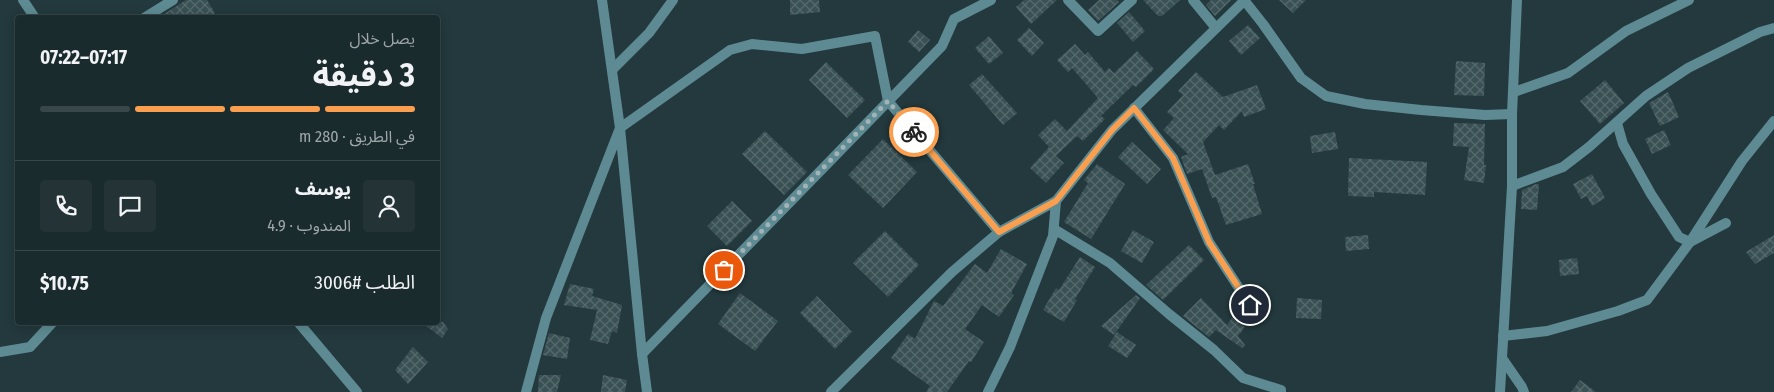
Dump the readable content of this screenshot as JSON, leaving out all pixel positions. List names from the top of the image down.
{
  "page": {
    "heading": ["3 دقيقة", "يصل خلال", "07:17–07:22"],
    "panel": [
      "يوسف",
      "المندوب · 4.9",
      "الطلب #3006",
      "$10.75"
    ],
    "bar": "في الطريق · 280 m"
  }
}
